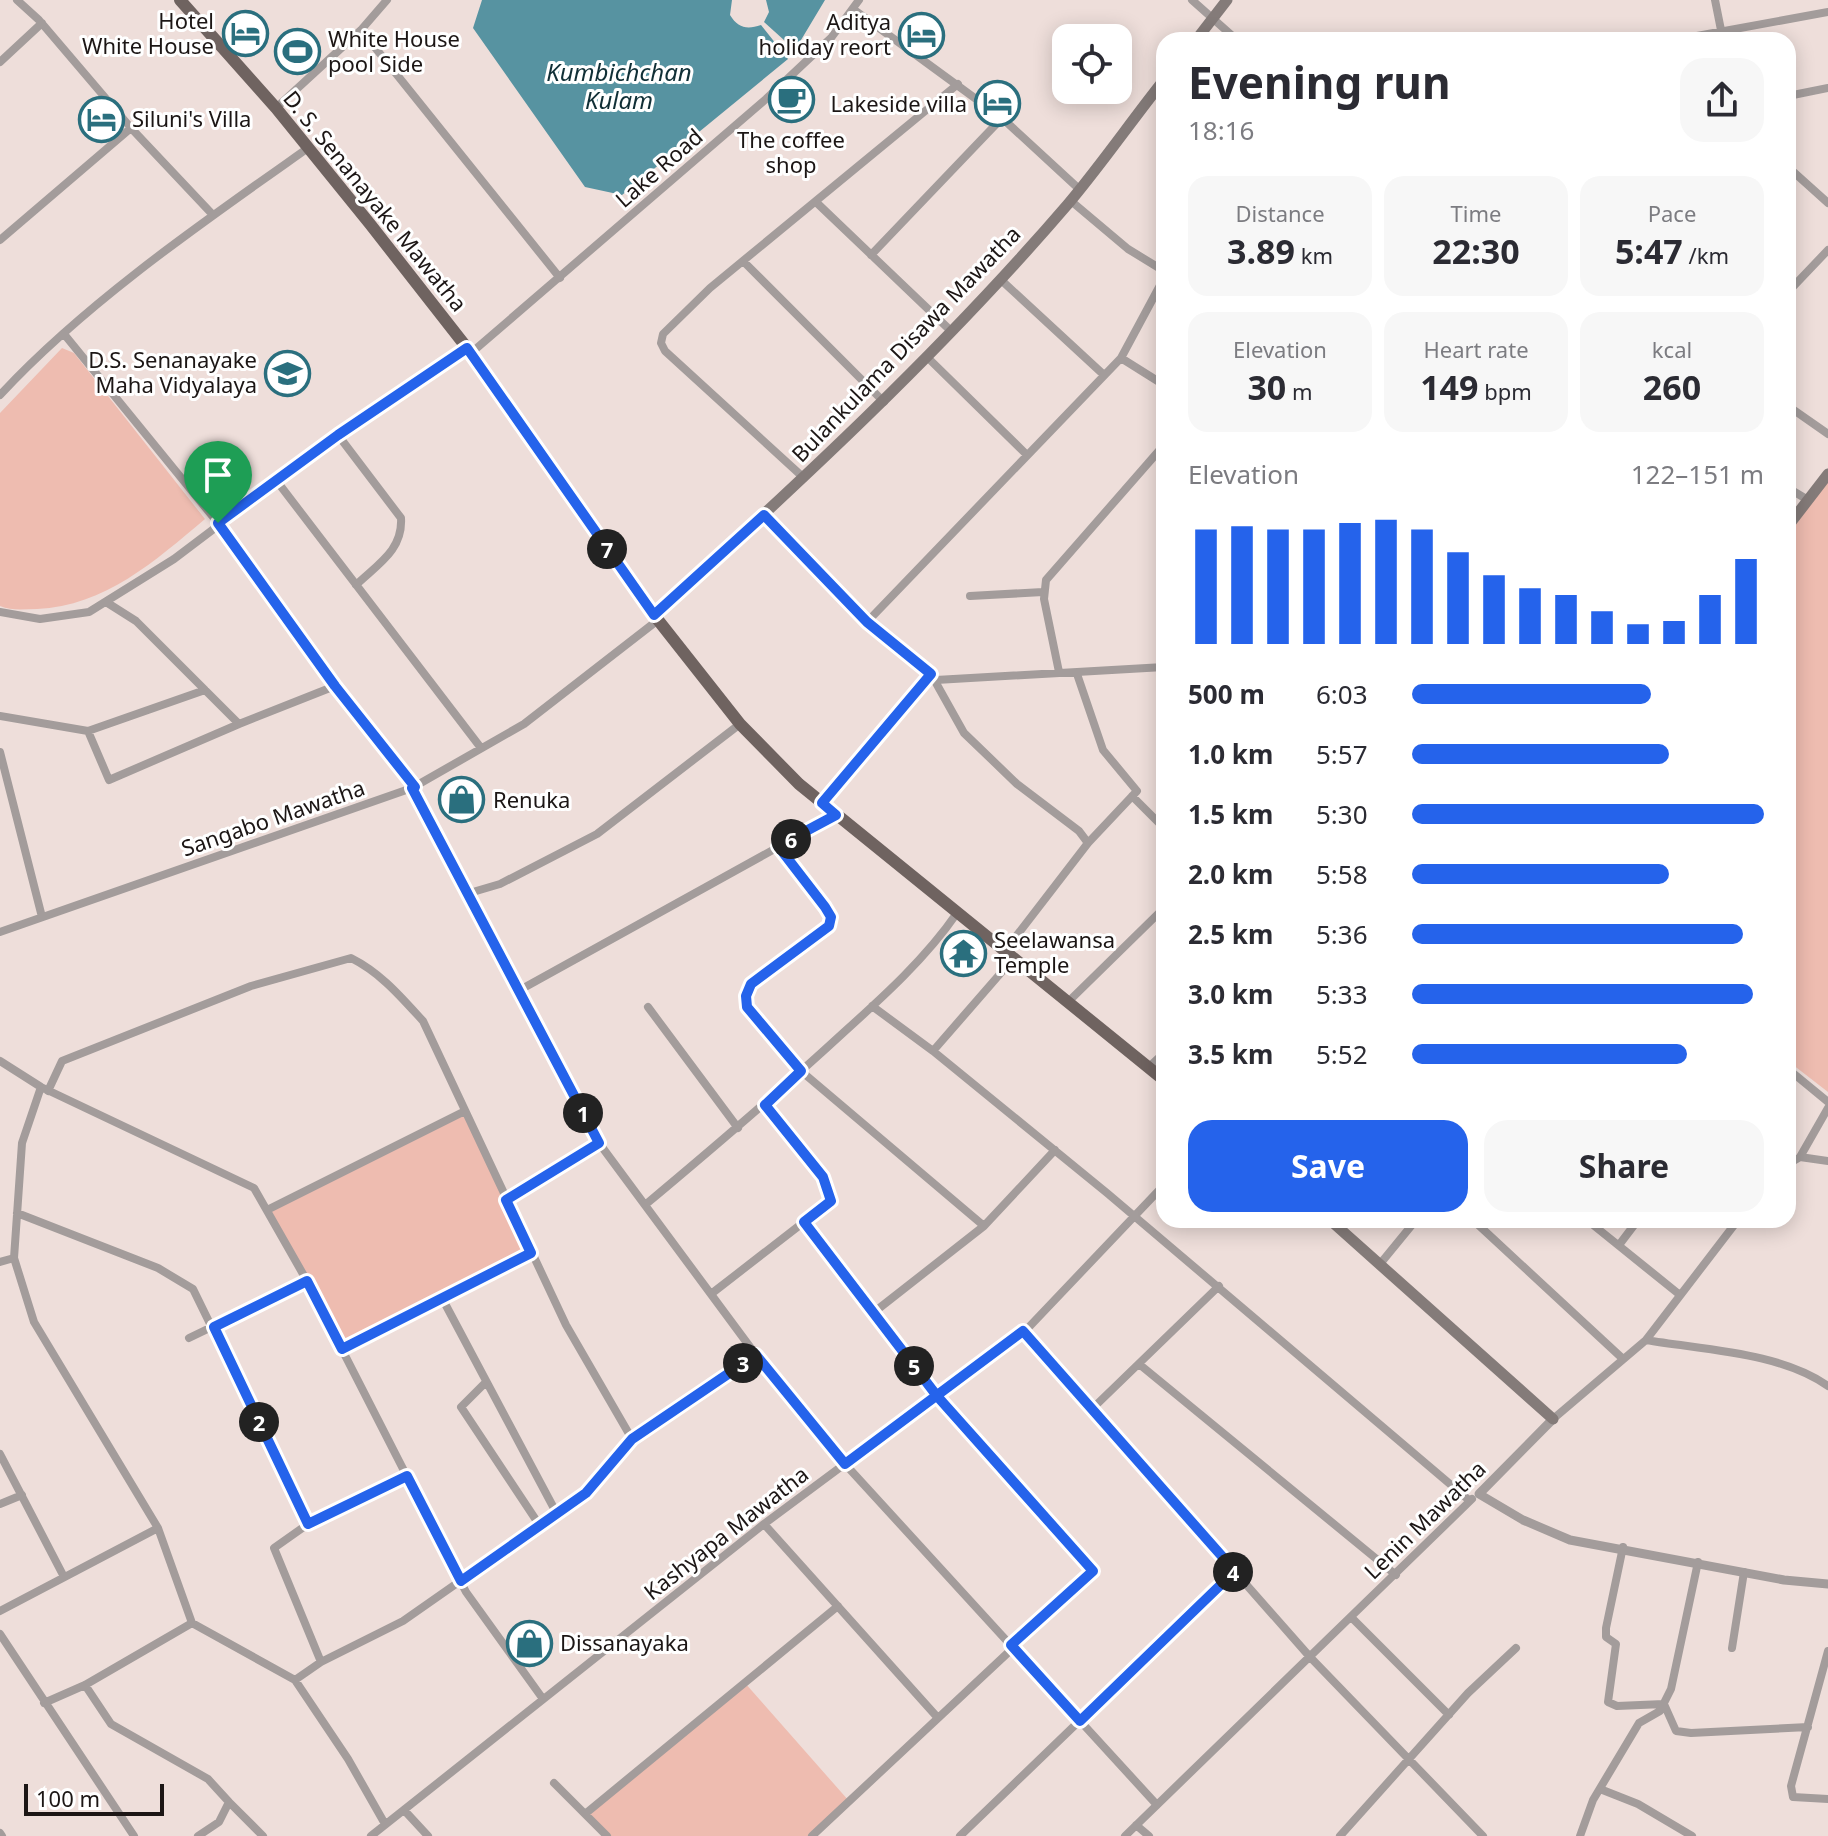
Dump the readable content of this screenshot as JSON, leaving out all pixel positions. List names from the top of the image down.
{
  "streets": {
    "main road": ["D. S. Senanayake Mawatha", "Bulankulama Disawa Mawatha"],
    "street": [
      "Lake Road",
      "Sangabo Mawatha",
      "Lenin Mawatha",
      "Kashyapa Mawatha"
    ]
  },
  "crossings": [
    ["Lake Road", "D. S. Senanayake Mawatha"],
    ["D. S. Senanayake Mawatha", "Bulankulama Disawa Mawatha"],
    ["D. S. Senanayake Mawatha", "Sangabo Mawatha"],
    ["Bulankulama Disawa Mawatha", "Sangabo Mawatha"]
  ],
  "water": ["Kumbichchan Kulam"],
  "places": {
    "hotel": [
      "Hotel White House",
      "Aditya holiday reort",
      "Lakeside villa",
      "Siluni's Villa"
    ],
    "sports": ["White House pool Side"],
    "cafe": ["The coffee shop"],
    "school or university": ["D.S. Senanayake Maha Vidyalaya"],
    "shop": ["Renuka", "Dissanayaka"],
    "temple": ["Seelawansa Temple"]
  },
  "scale_bar": "100 m",
  "page": {
    "heading": ["Evening run", "18:16"],
    "stats": [
      ["Distance", "3.89 km"],
      ["Time", "22:30"],
      ["Pace", "5:47 /km"],
      ["Elevation", "30 m"],
      ["Heart rate", "149 bpm"],
      ["kcal", "260"]
    ],
    "chart": ["Elevation", "122–151 m"],
    "pins": [
      "7",
      "6",
      "1",
      "3",
      "5",
      "2",
      "4"
    ],
    "list": [
      {
        "name": "500 m",
        "note": "6:03"
      },
      {
        "name": "1.0 km",
        "note": "5:57"
      },
      {
        "name": "1.5 km",
        "note": "5:30"
      },
      {
        "name": "2.0 km",
        "note": "5:58"
      },
      {
        "name": "2.5 km",
        "note": "5:36"
      },
      {
        "name": "3.0 km",
        "note": "5:33"
      },
      {
        "name": "3.5 km",
        "note": "5:52"
      }
    ],
    "buttons": ["Save", "Share"],
    "scale": "100 m"
  }
}
